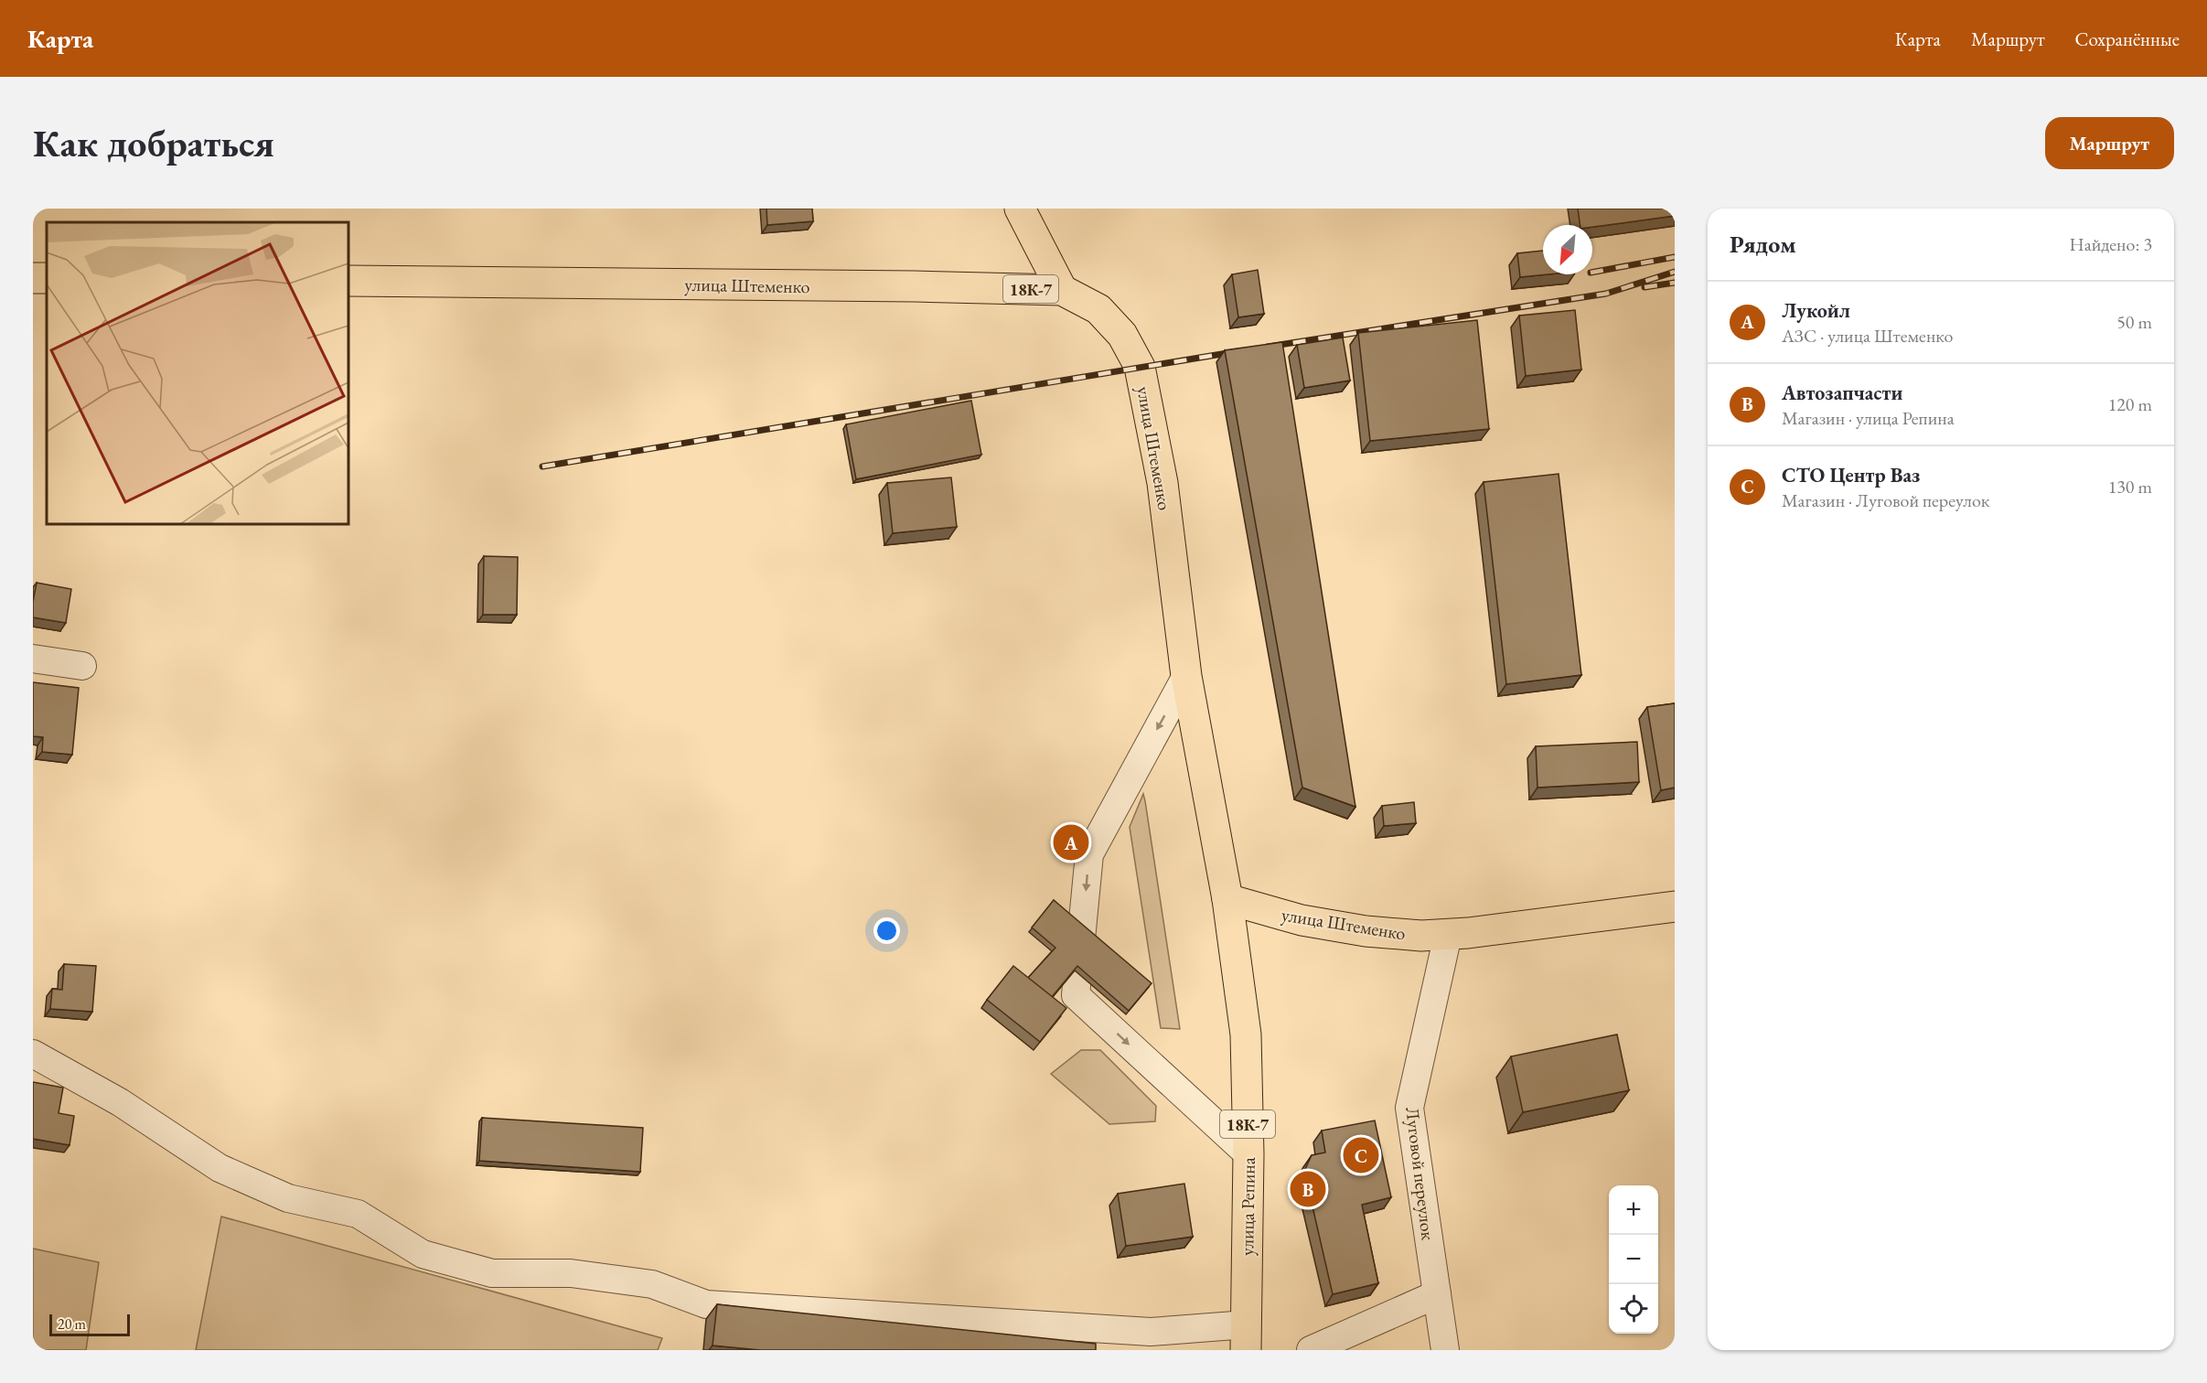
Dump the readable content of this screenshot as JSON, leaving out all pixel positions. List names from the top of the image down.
{
  "streets": {
    "main road": ["улица Штеменко", "18К-7", "улица Репина"],
    "street": ["Луговой переулок"]
  },
  "crossings": [
    ["улица Штеменко", "Луговой переулок"],
    ["улица Штеменко", "улица Репина"]
  ],
  "scale_bar": "20 m",
  "north": "bottom left",
  "page": {
    "header": "Карта",
    "nav": ["Карта", "Маршрут", "Сохранённые"],
    "buttons": "Маршрут",
    "title": "Как добраться",
    "heading": ["Рядом", "Найдено: 3"],
    "list": [
      {
        "mark": "A",
        "name": "Лукойл",
        "note": "АЗС · улица Штеменко",
        "value": "50 m"
      },
      {
        "mark": "B",
        "name": "Автозапчасти",
        "note": "Магазин · улица Репина",
        "value": "120 m"
      },
      {
        "mark": "C",
        "name": "СТО Центр Ваз",
        "note": "Магазин · Луговой переулок",
        "value": "130 m"
      }
    ],
    "pins": ["A", "C", "B"],
    "map_buttons": ["+", "−"],
    "scale": "20 m"
  }
}
